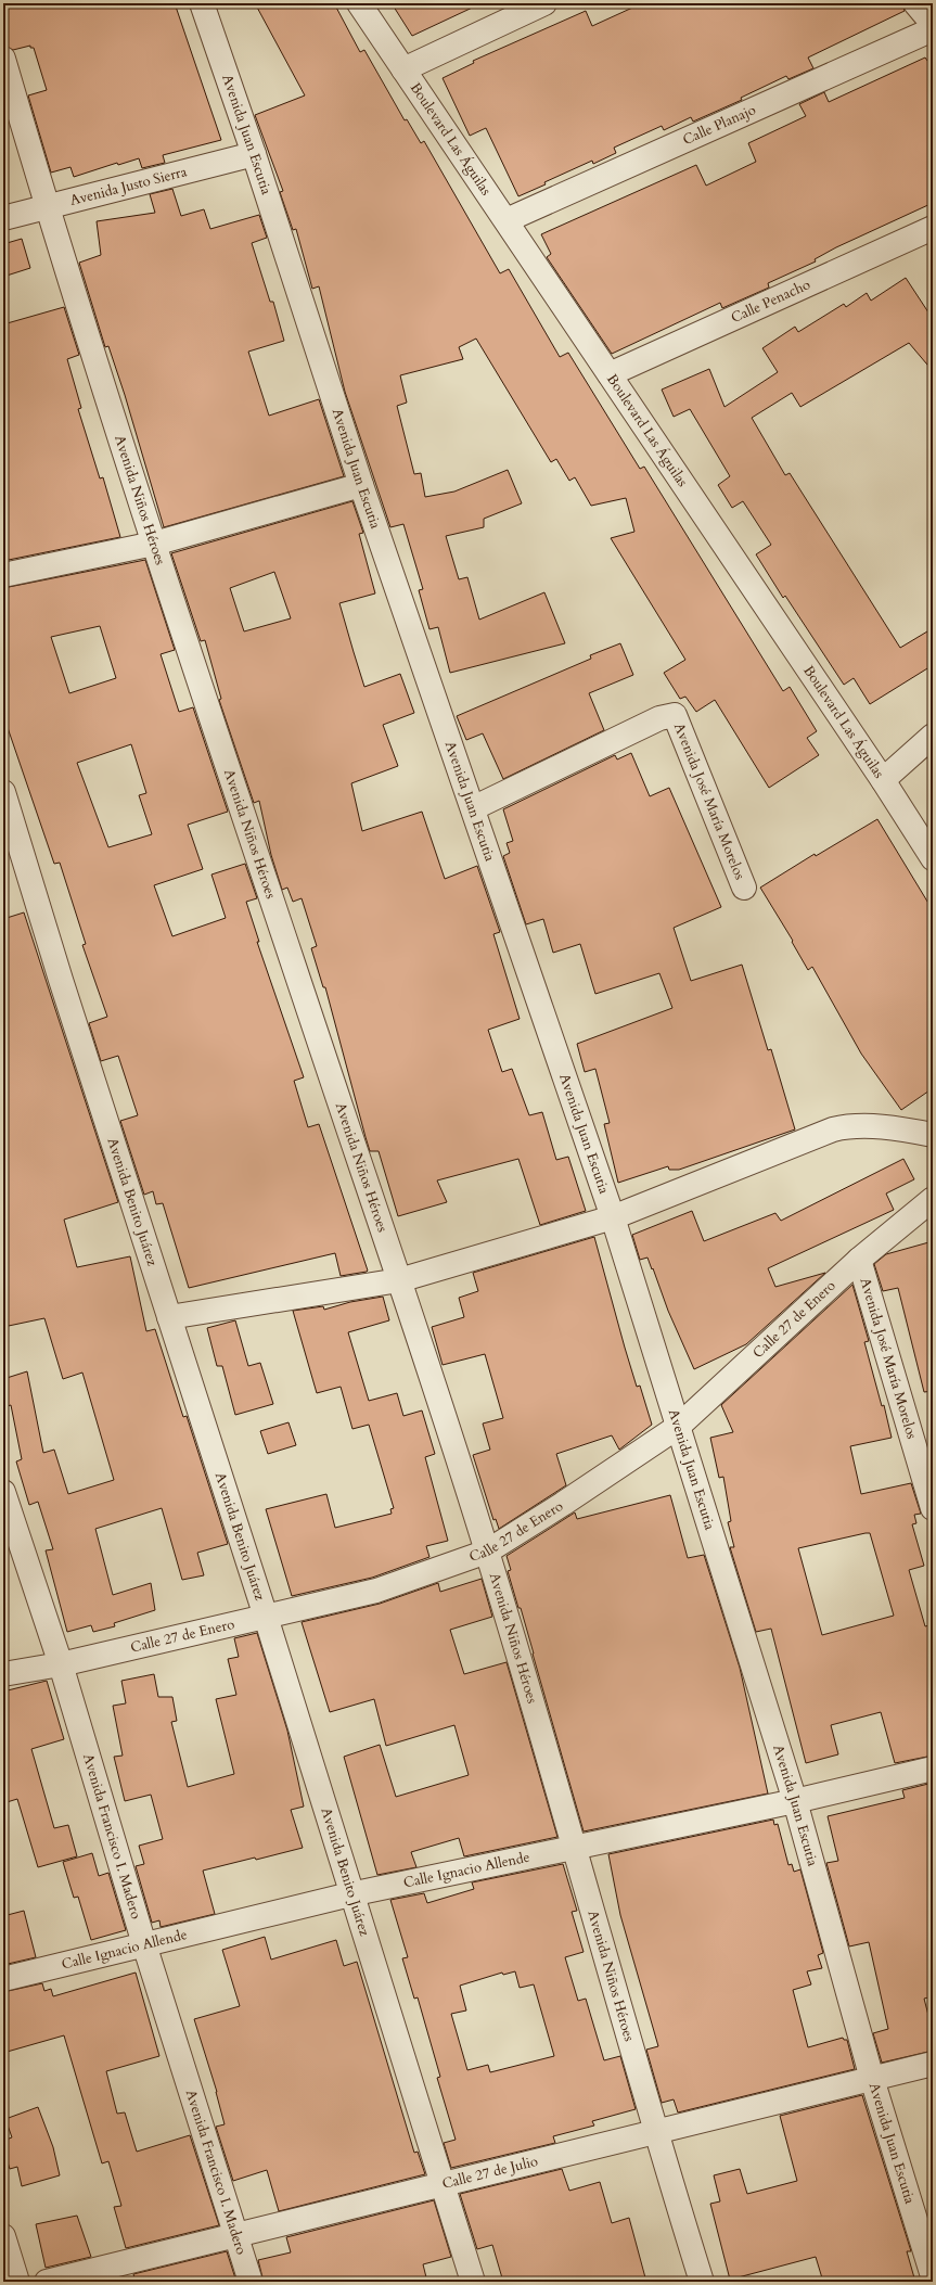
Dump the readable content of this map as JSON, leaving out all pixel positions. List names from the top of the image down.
{
  "streets": {
    "street": [
      "Calle Planajo",
      "Avenida Juan Escutia",
      "Boulevard Las Águilas",
      "Avenida Justo Sierra",
      "Calle Penacho",
      "Avenida Niños Héroes",
      "Avenida José María Morelos",
      "Avenida Benito Juárez",
      "Calle 27 de Enero",
      "Avenida Francisco I. Madero",
      "Calle Ignacio Allende",
      "Calle 27 de Julio"
    ]
  },
  "crossings": [
    ["Calle Planajo", "Boulevard Las Águilas"],
    ["Avenida Juan Escutia", "Avenida Justo Sierra"],
    ["Avenida Juan Escutia", "Avenida José María Morelos"],
    ["Avenida Juan Escutia", "Calle 27 de Enero"],
    ["Avenida Juan Escutia", "Calle Ignacio Allende"],
    ["Avenida Juan Escutia", "Calle 27 de Julio"],
    ["Boulevard Las Águilas", "Calle Penacho"],
    ["Avenida Justo Sierra", "Avenida Niños Héroes"],
    ["Avenida Niños Héroes", "Calle 27 de Enero"],
    ["Avenida Niños Héroes", "Calle Ignacio Allende"],
    ["Avenida Niños Héroes", "Calle 27 de Julio"],
    ["Avenida José María Morelos", "Calle 27 de Enero"],
    ["Avenida Benito Juárez", "Calle 27 de Enero"],
    ["Avenida Benito Juárez", "Calle Ignacio Allende"],
    ["Avenida Benito Juárez", "Calle 27 de Julio"],
    ["Calle 27 de Enero", "Avenida Francisco I. Madero"],
    ["Avenida Francisco I. Madero", "Calle Ignacio Allende"],
    ["Avenida Francisco I. Madero", "Calle 27 de Julio"]
  ]
}
